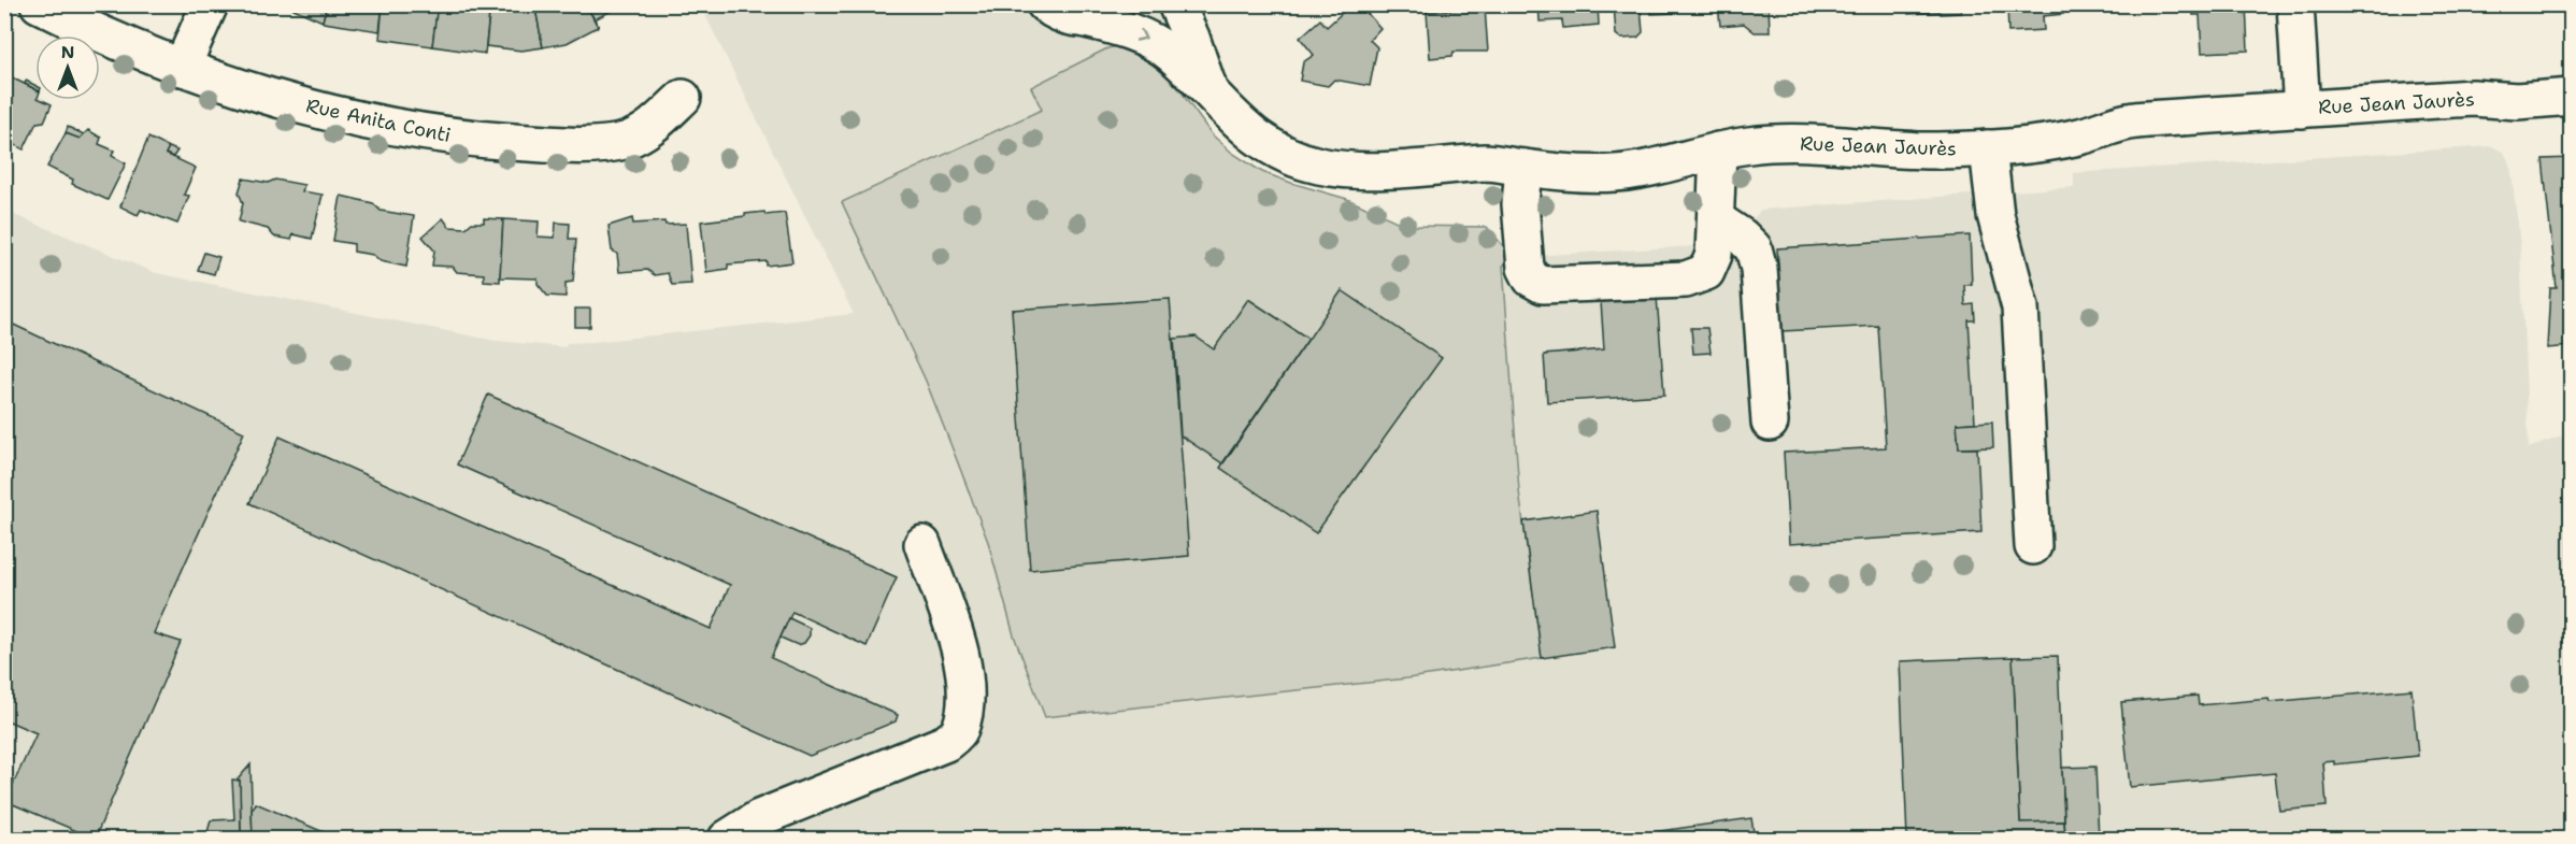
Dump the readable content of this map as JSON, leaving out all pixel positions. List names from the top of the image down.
{
  "streets": {
    "street": ["Rue Jean Jaurès", "Rue Anita Conti"]
  },
  "north": "top"
}
